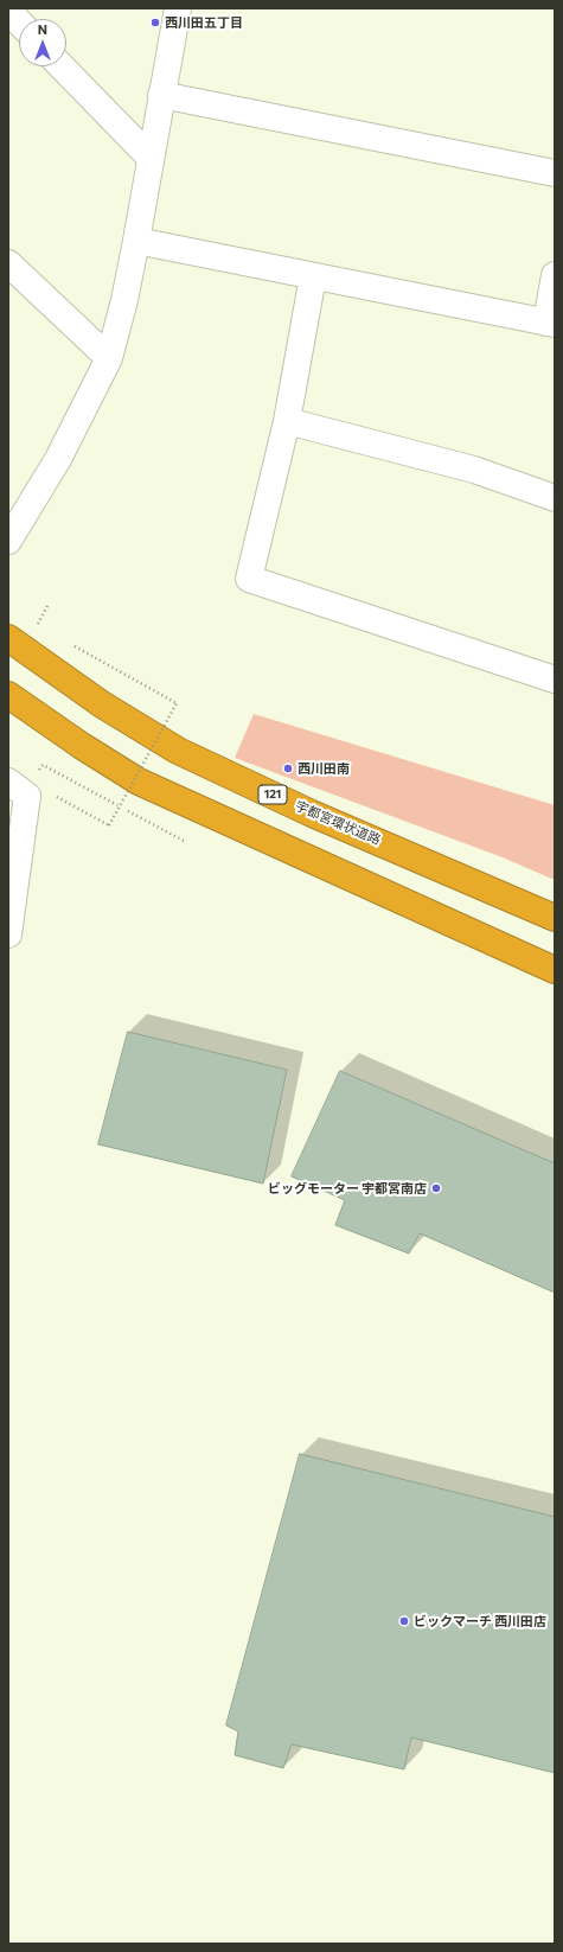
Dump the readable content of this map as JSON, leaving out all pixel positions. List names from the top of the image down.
{
  "streets": {
    "highway": ["121", "宇都宮環状道路"]
  },
  "places": [
    "西川田五丁目",
    "西川田南",
    "ビッグモーター 宇都宮南店",
    "ビックマーチ 西川田店"
  ],
  "north": "top"
}
